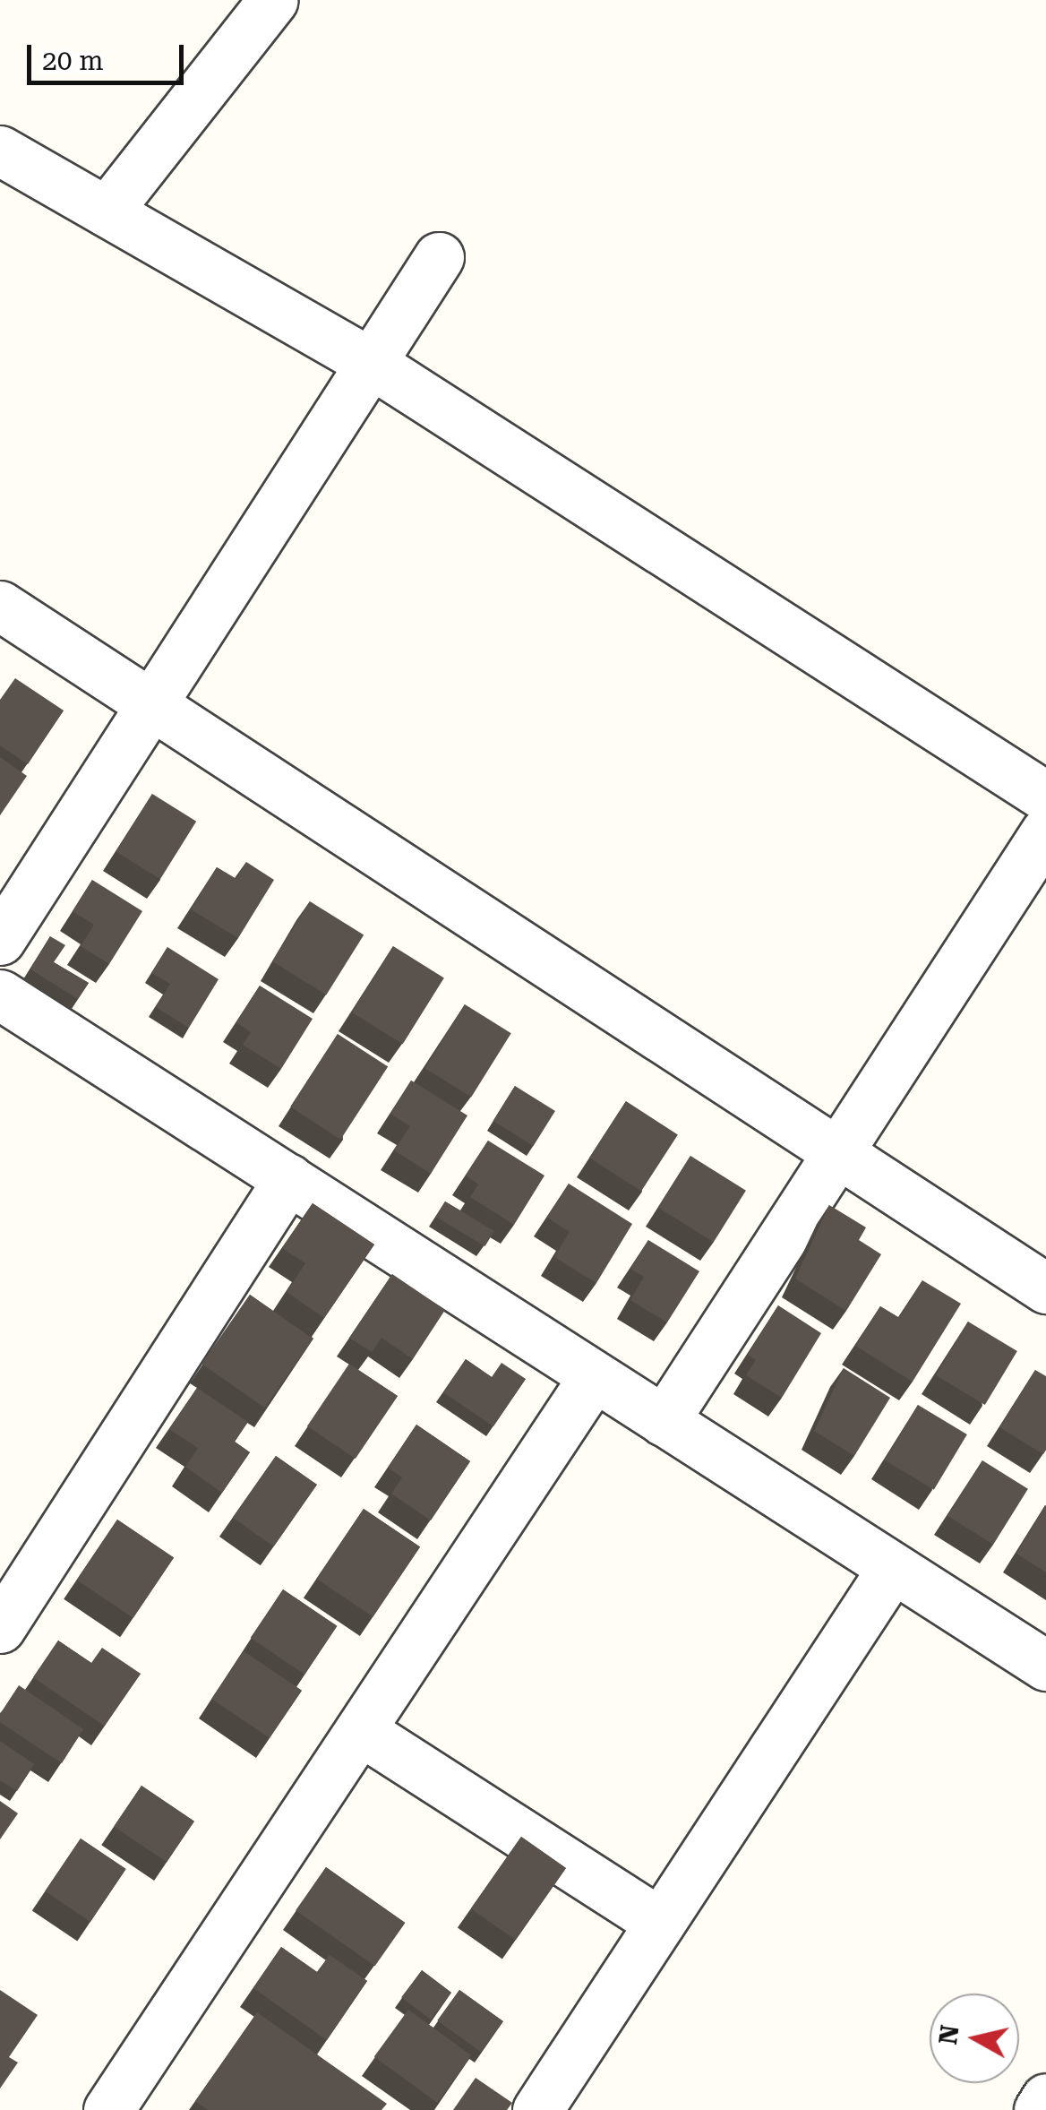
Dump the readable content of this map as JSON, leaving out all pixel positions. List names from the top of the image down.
{
  "scale_bar": "20 m",
  "north": "left"
}
